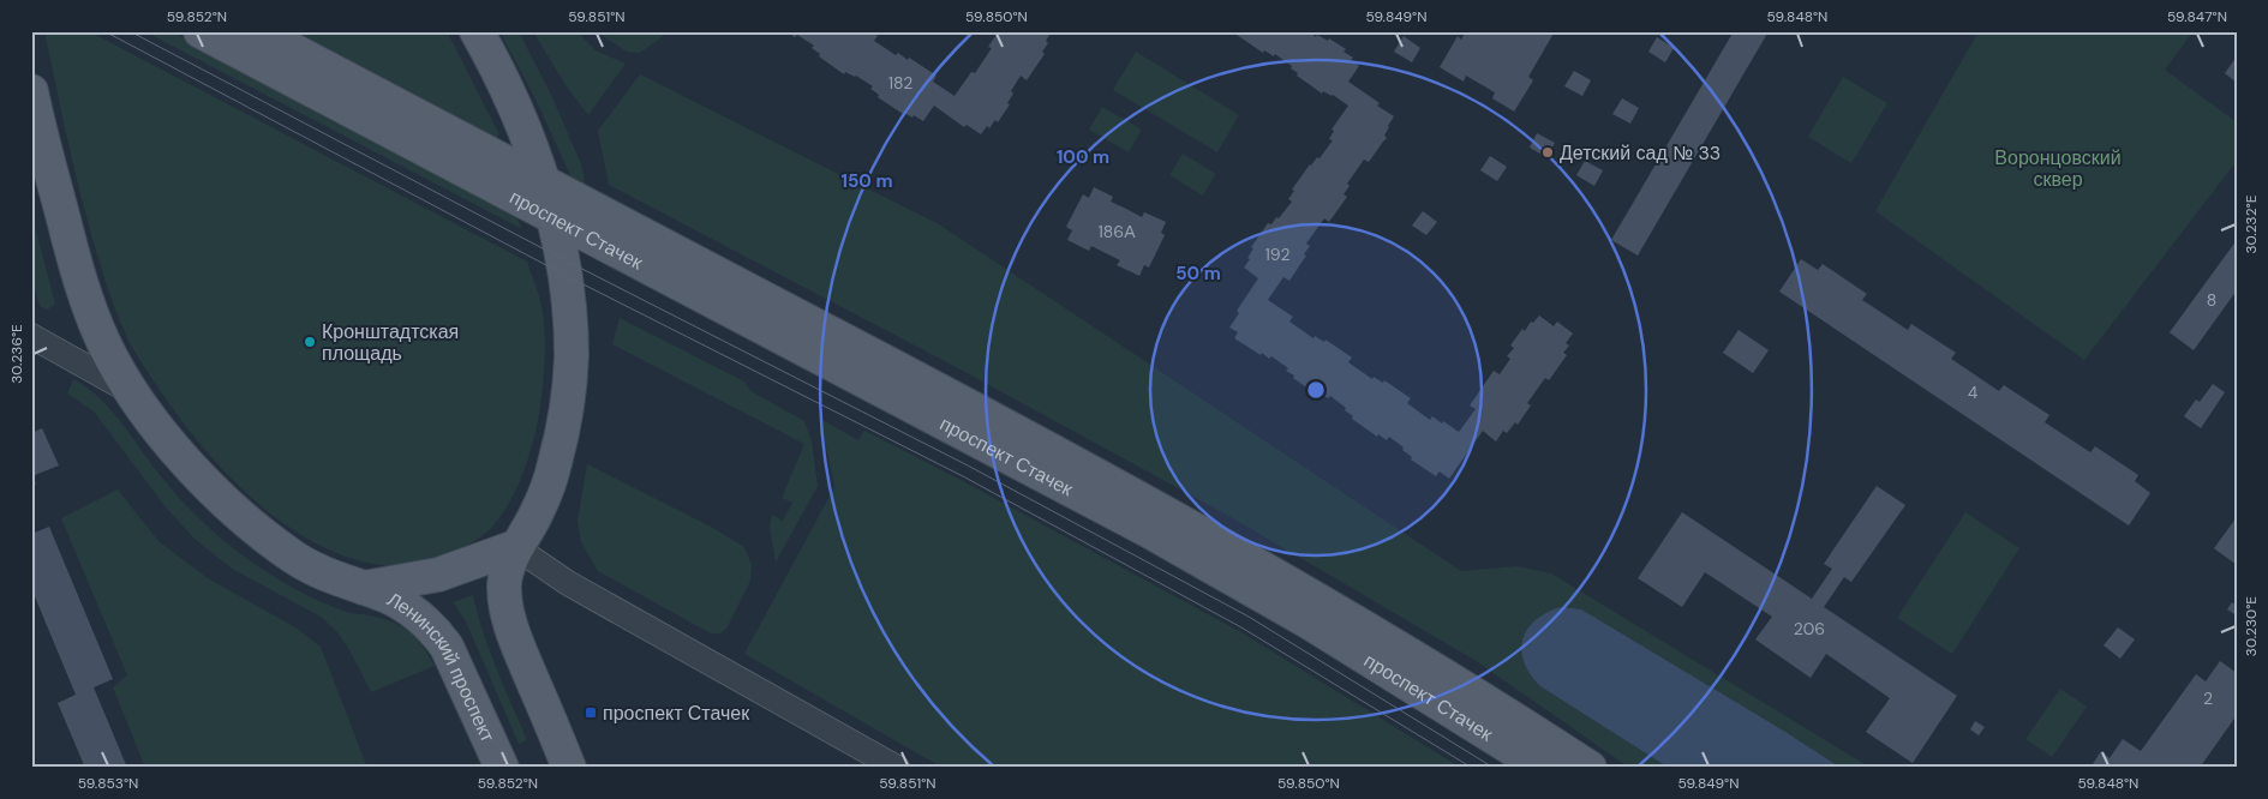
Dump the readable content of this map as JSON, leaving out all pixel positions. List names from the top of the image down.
{
  "streets": {
    "main road": ["проспект Стачек", "Ленинский проспект"]
  },
  "parks": ["Воронцовский сквер"],
  "places": {
    "other": ["Детский сад № 33", "Кронштадтская площадь"],
    "transit": ["проспект Стачек"]
  },
  "house_numbers": [
    "182",
    "186А",
    "192",
    "8",
    "4",
    "206",
    "2"
  ],
  "coordinates": [
    "59.852°N",
    "59.851°N",
    "59.850°N",
    "59.849°N",
    "59.848°N",
    "59.847°N",
    "30.232°E",
    "30.236°E",
    "30.230°E",
    "59.853°N"
  ],
  "rings": ["100 m", "150 m", "50 m"]
}
